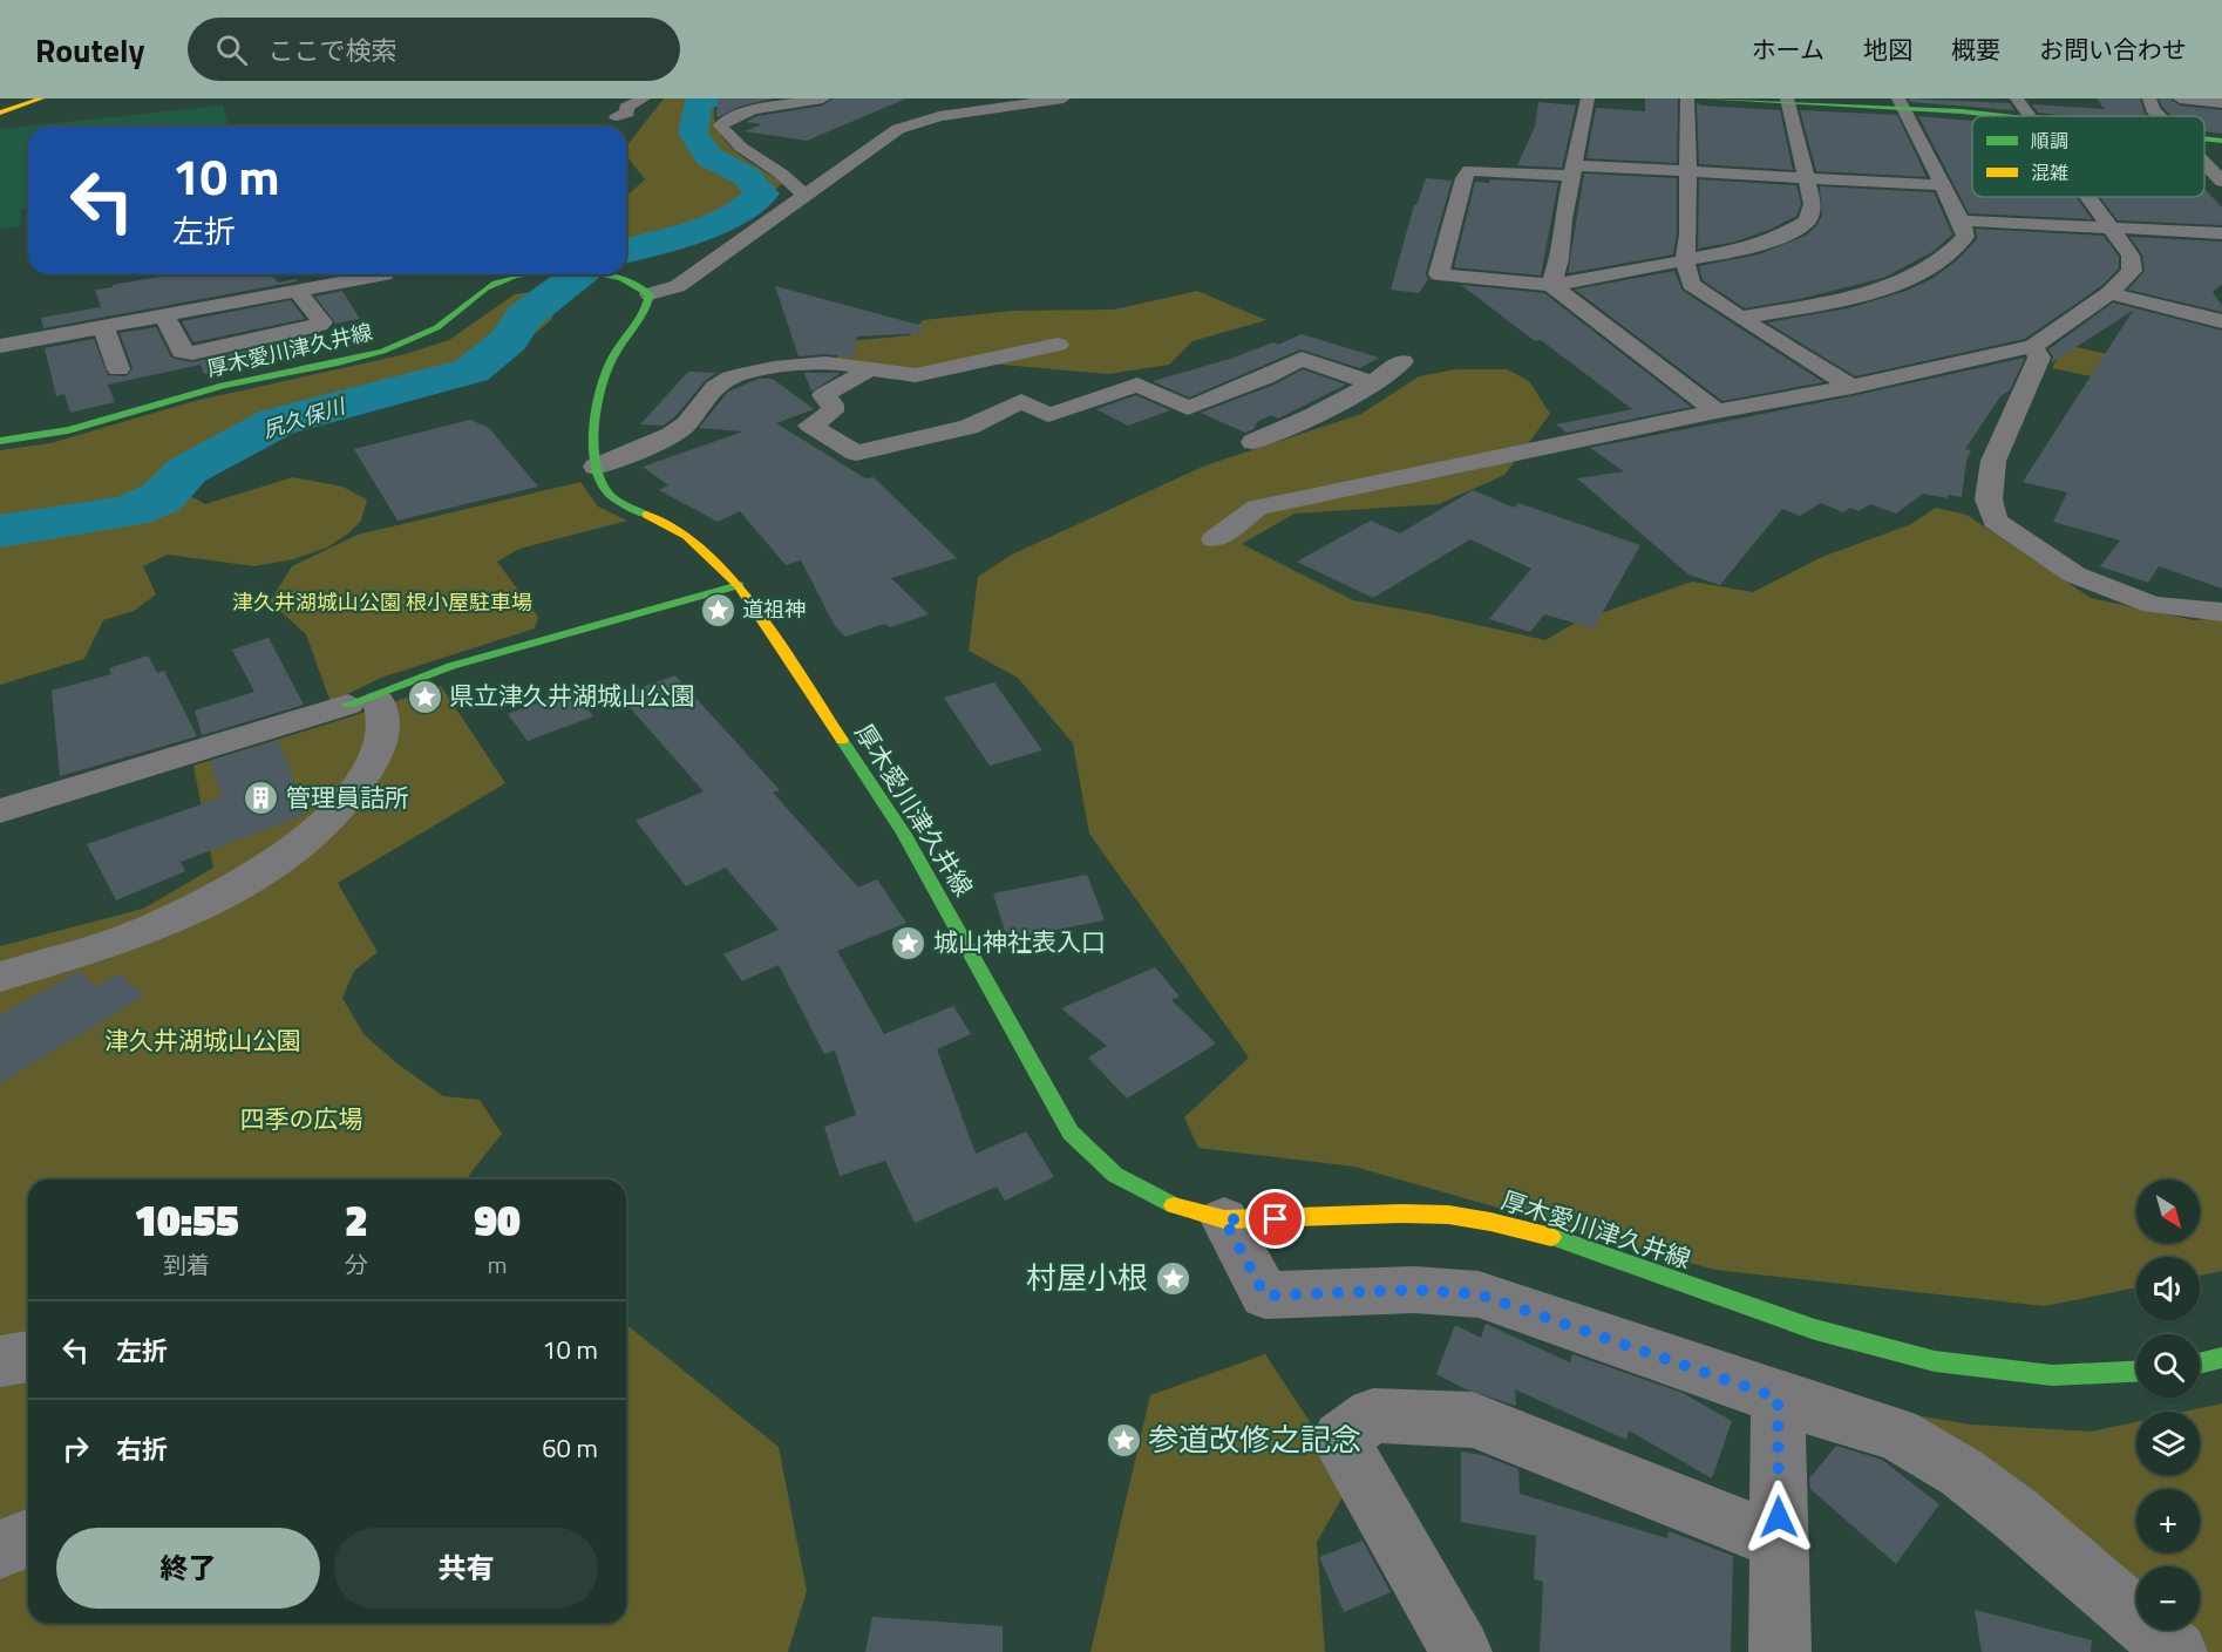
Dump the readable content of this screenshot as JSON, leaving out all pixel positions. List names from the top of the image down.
{
  "streets": {
    "main road": ["厚木愛川津久井線"]
  },
  "water": ["尻久保川"],
  "parks": ["津久井湖城山公園 根小屋駐車場", "津久井湖城山公園", "四季の広場"],
  "places": {
    "place": [
      "道祖神",
      "県立津久井湖城山公園",
      "城山神社表入口",
      "村屋小根",
      "参道改修之記念"
    ],
    "building": ["管理員詰所"]
  },
  "legend": ["順調", "混雑"],
  "north": "bottom right",
  "page": {
    "header": "Routely",
    "search": "ここで検索",
    "nav": [
      "ホーム",
      "地図",
      "概要",
      "お問い合わせ"
    ],
    "turn": ["10 m", "左折"],
    "map_buttons": ["+", "−"],
    "eta": [
      "10:55",
      "到着",
      "2",
      "分",
      "90",
      "m"
    ],
    "list": [
      {
        "name": "左折",
        "value": "10 m"
      },
      {
        "name": "右折",
        "value": "60 m"
      }
    ],
    "buttons": ["終了", "共有"]
  }
}
